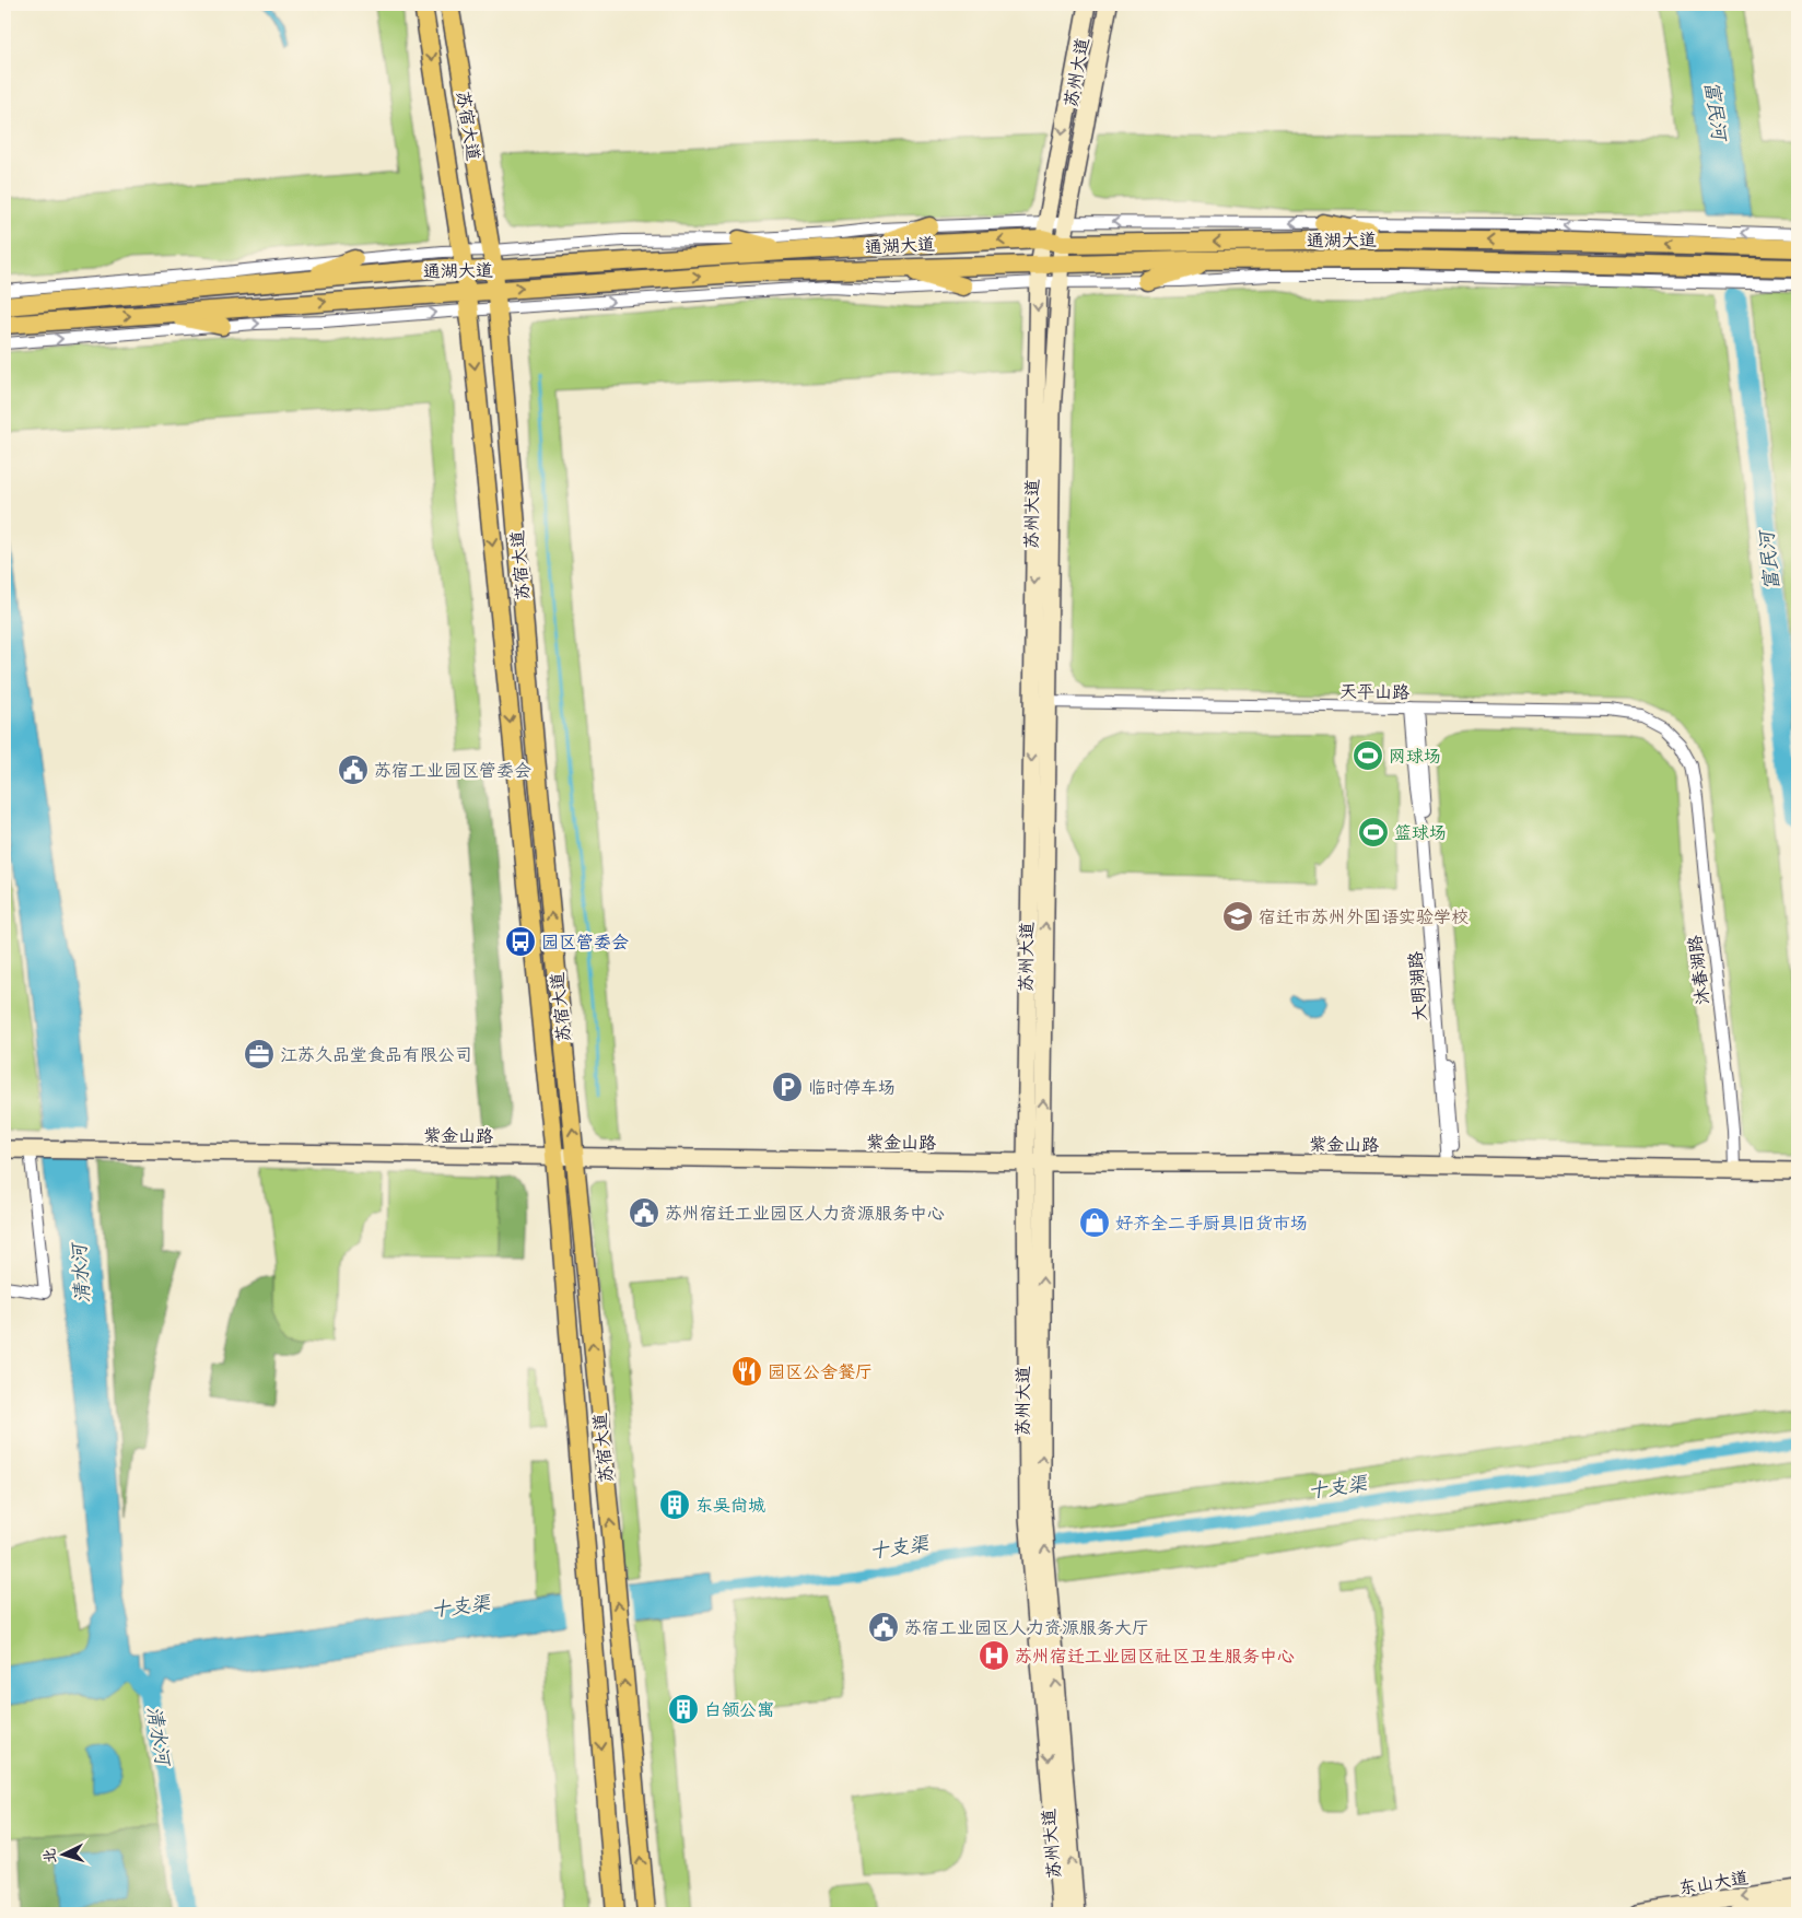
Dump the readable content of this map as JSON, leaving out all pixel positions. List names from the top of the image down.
{
  "streets": {
    "main road": ["苏宿大道", "通湖大道"],
    "street": [
      "苏州大道",
      "天平山路",
      "沐春湖路",
      "大明湖路",
      "紫金山路",
      "东山大道"
    ]
  },
  "crossings": [
    ["苏州大道", "通湖大道"],
    ["苏州大道", "天平山路"],
    ["苏州大道", "紫金山路"],
    ["苏宿大道", "通湖大道"],
    ["苏宿大道", "紫金山路"],
    ["天平山路", "沐春湖路"],
    ["天平山路", "大明湖路"],
    ["沐春湖路", "紫金山路"],
    ["大明湖路", "紫金山路"]
  ],
  "water": ["富民河", "清水河", "十支渠"],
  "places": {
    "sports": ["网球场", "篮球场"],
    "public building": ["苏宿工业园区管委会", "苏州宿迁工业园区人力资源服务中心", "苏宿工业园区人力资源服务大厅"],
    "school or university": ["宿迁市苏州外国语实验学校"],
    "bus stop": ["园区管委会"],
    "office": ["江苏久品堂食品有限公司"],
    "parking": ["临时停车场"],
    "shop": ["好齐全二手厨具旧货市场"],
    "restaurant": ["园区公舍餐厅"],
    "building": ["东吴尚城", "白领公寓"],
    "hospital": ["苏州宿迁工业园区社区卫生服务中心"]
  },
  "north": "left"
}
